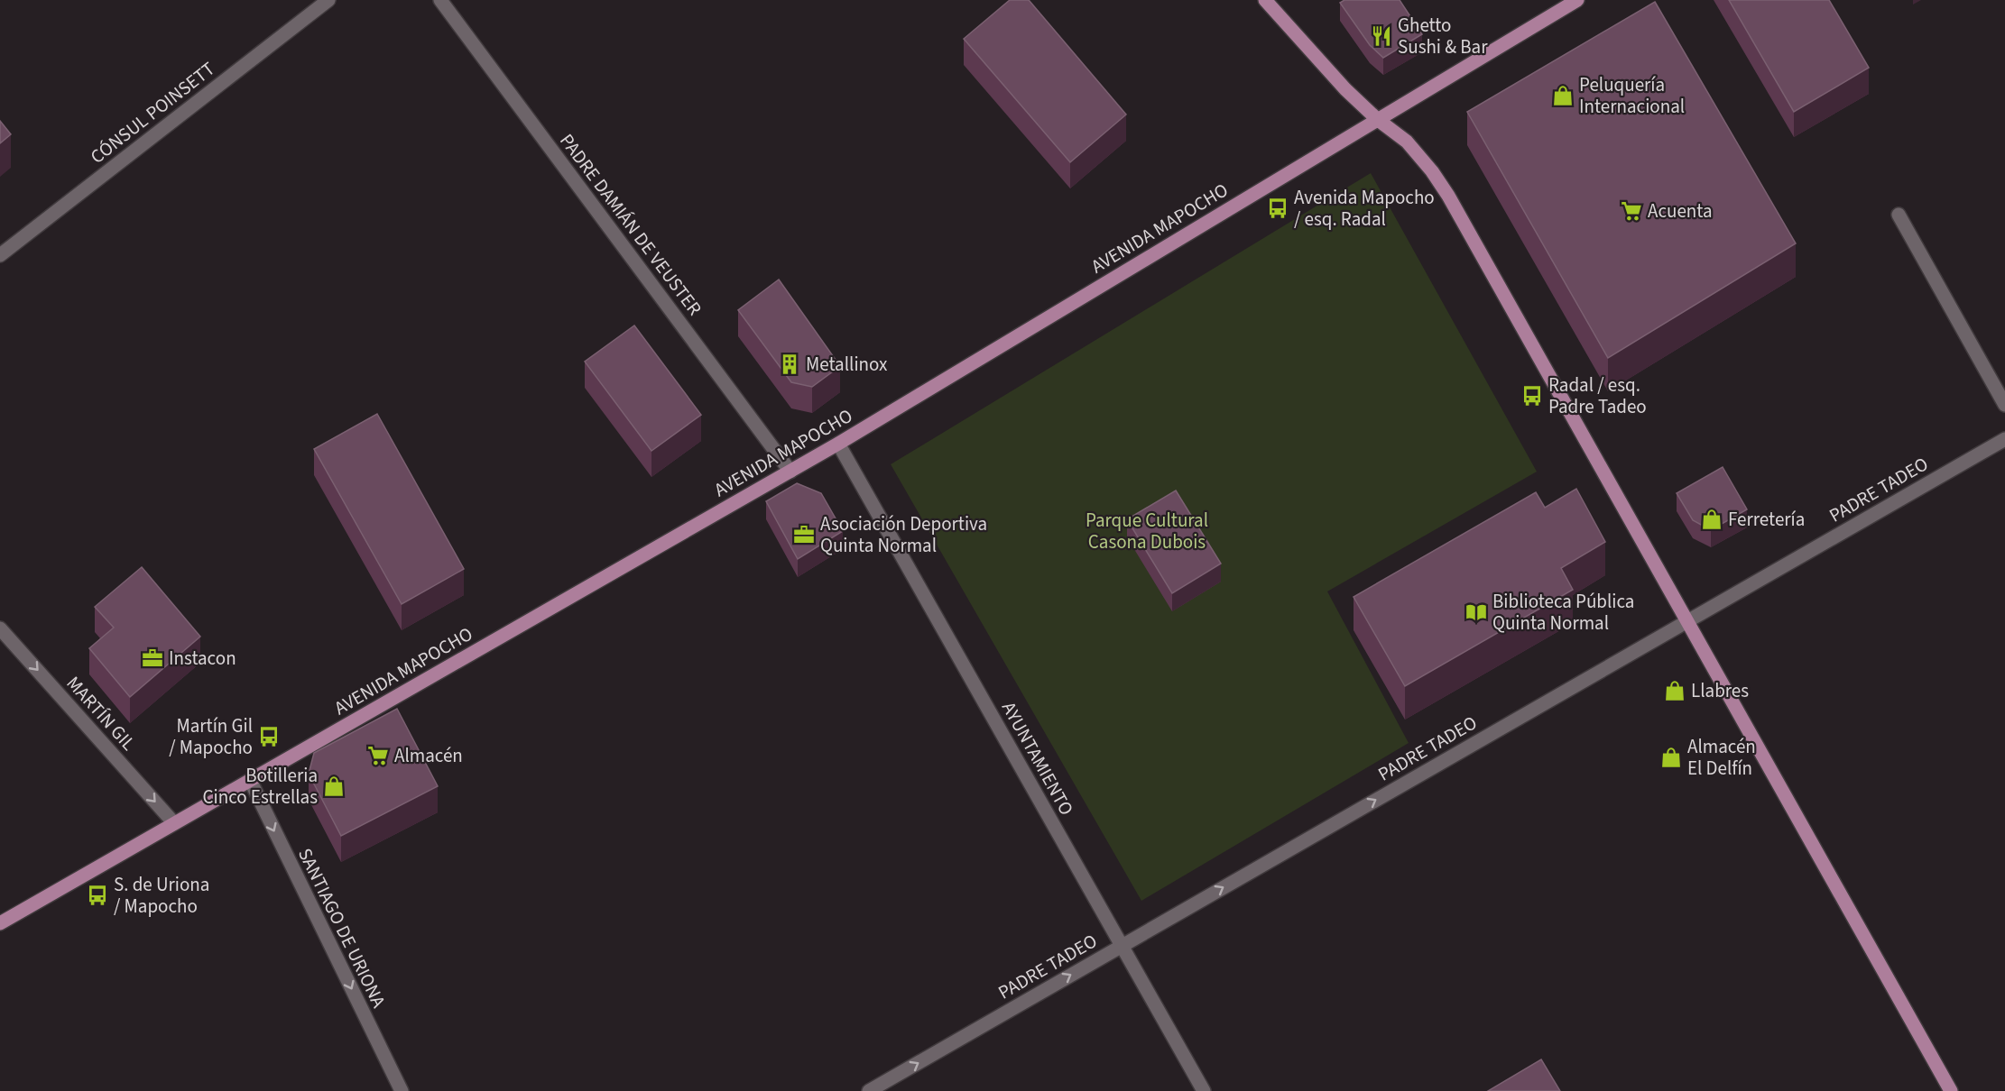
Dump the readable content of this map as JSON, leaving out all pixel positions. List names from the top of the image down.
{
  "streets": {
    "main road": ["AVENIDA MAPOCHO"],
    "street": [
      "CÓNSUL POINSETT",
      "PADRE DAMIÁN DE VEUSTER",
      "PADRE TADEO",
      "MARTÍN GIL",
      "AYUNTAMIENTO",
      "SANTIAGO DE URIONA"
    ]
  },
  "crossings": [
    ["PADRE DAMIÁN DE VEUSTER", "AVENIDA MAPOCHO"],
    ["AVENIDA MAPOCHO", "MARTÍN GIL"],
    ["AVENIDA MAPOCHO", "AYUNTAMIENTO"],
    ["AVENIDA MAPOCHO", "SANTIAGO DE URIONA"],
    ["PADRE TADEO", "AYUNTAMIENTO"]
  ],
  "one_way": ["PADRE TADEO", "MARTÍN GIL", "SANTIAGO DE URIONA"],
  "parks": ["Parque Cultural Casona Dubois"],
  "places": {
    "restaurant": ["Ghetto Sushi & Bar"],
    "shop": [
      "Peluquería Internacional",
      "Ferretería",
      "Llabres",
      "Almacén El Delfín",
      "Botilleria Cinco Estrellas"
    ],
    "bus stop": [
      "Avenida Mapocho / esq. Radal",
      "Radal / esq. Padre Tadeo",
      "Martín Gil / Mapocho",
      "S. de Uriona / Mapocho"
    ],
    "supermarket": ["Acuenta", "Almacén"],
    "building": ["Metallinox"],
    "office": ["Asociación Deportiva Quinta Normal", "Instacon"],
    "library": ["Biblioteca Pública Quinta Normal"]
  }
}
